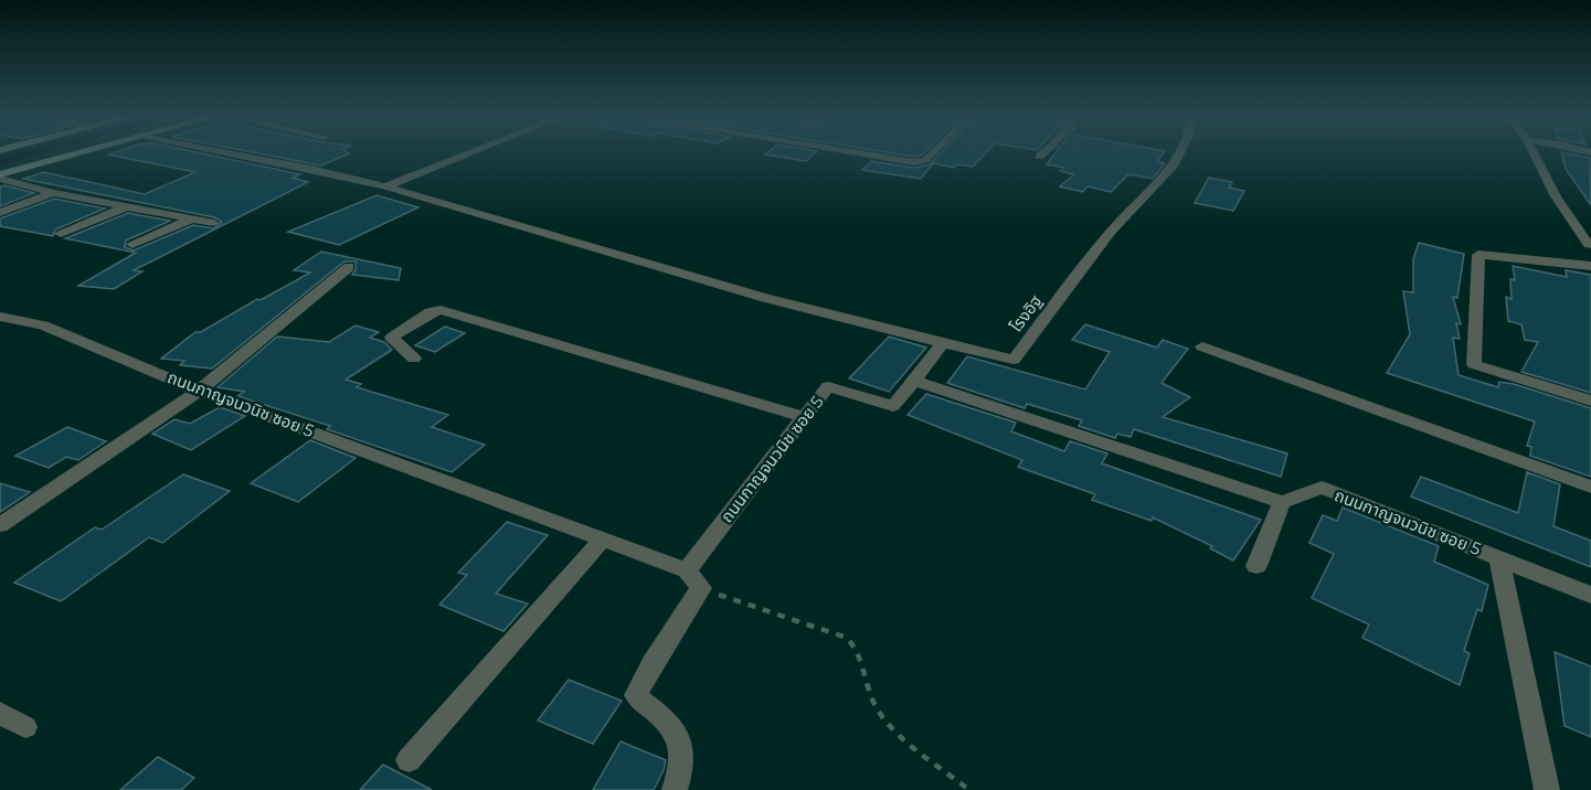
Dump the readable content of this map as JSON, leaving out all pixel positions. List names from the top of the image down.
{
  "streets": {
    "street": ["โรงอิฐ", "ถนนกาญจนวนิช ซอย 5"]
  }
}
